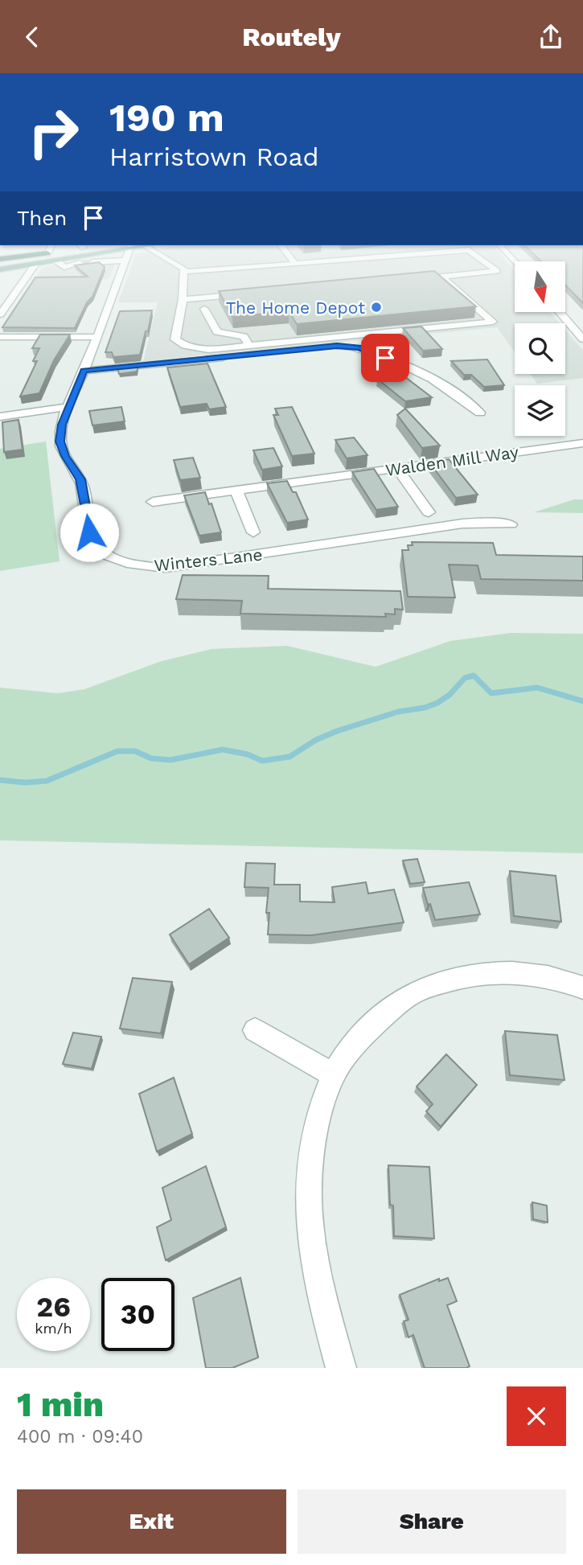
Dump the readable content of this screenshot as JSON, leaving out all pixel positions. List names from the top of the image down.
{
  "streets": {
    "street": ["Walden Mill Way", "Winters Lane"]
  },
  "places": ["The Home Depot"],
  "north": "bottom",
  "page": {
    "header": "Routely",
    "turn": ["190 m", "Harristown Road"],
    "then": "Then",
    "speed": "26 km/h",
    "limit": "30",
    "heading": ["1 min", "400 m · 09:40"],
    "buttons": ["Exit", "Share"]
  }
}
